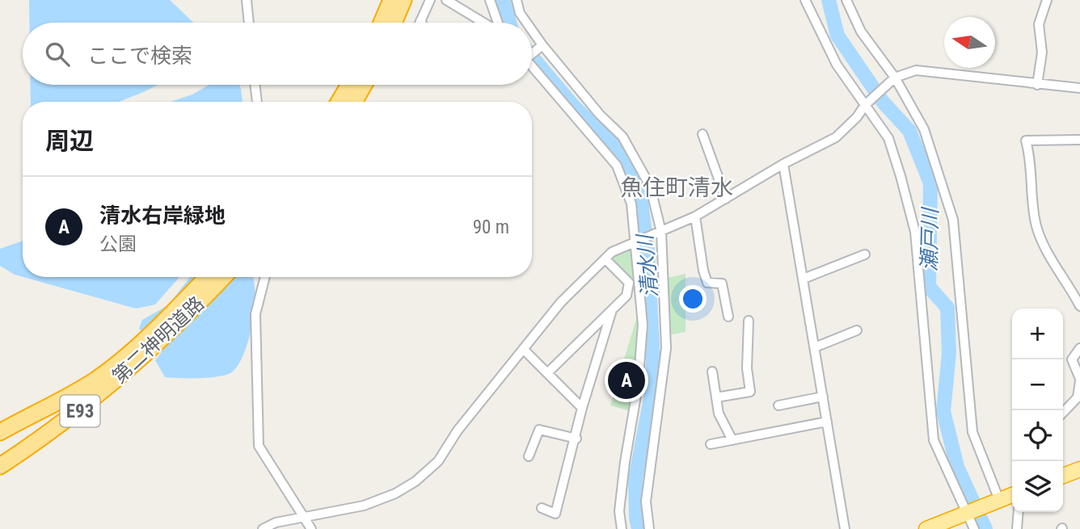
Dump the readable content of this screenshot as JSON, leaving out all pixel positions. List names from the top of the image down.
{
  "streets": {
    "highway": ["第二神明道路", "E93"]
  },
  "districts": ["魚住町清水"],
  "water": ["瀬戸川", "清水川"],
  "north": "left",
  "page": {
    "search": "ここで検索",
    "heading": "周辺",
    "list": [
      {
        "mark": "A",
        "name": "清水右岸緑地",
        "note": "公園",
        "value": "90 m"
      }
    ],
    "map_buttons": ["+", "−"],
    "pins": "A"
  }
}
